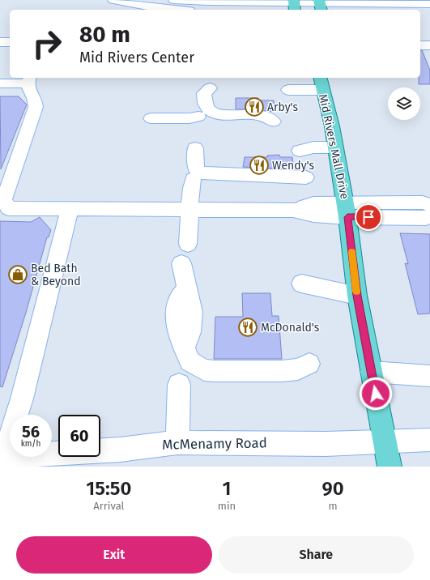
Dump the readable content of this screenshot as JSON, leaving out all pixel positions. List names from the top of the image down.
{
  "streets": {
    "main road": ["Mid Rivers Mall Drive"],
    "street": ["McMenamy Road"]
  },
  "crossings": [
    ["Mid Rivers Mall Drive", "McMenamy Road"]
  ],
  "places": {
    "restaurant": ["Arby's", "Wendy's", "McDonald's"],
    "shop": ["Bed Bath & Beyond"]
  },
  "page": {
    "turn": ["80 m", "Mid Rivers Center"],
    "speed": "56 km/h",
    "limit": "60",
    "eta": [
      "15:50",
      "Arrival",
      "1",
      "min",
      "90",
      "m"
    ],
    "buttons": ["Exit", "Share"]
  }
}
